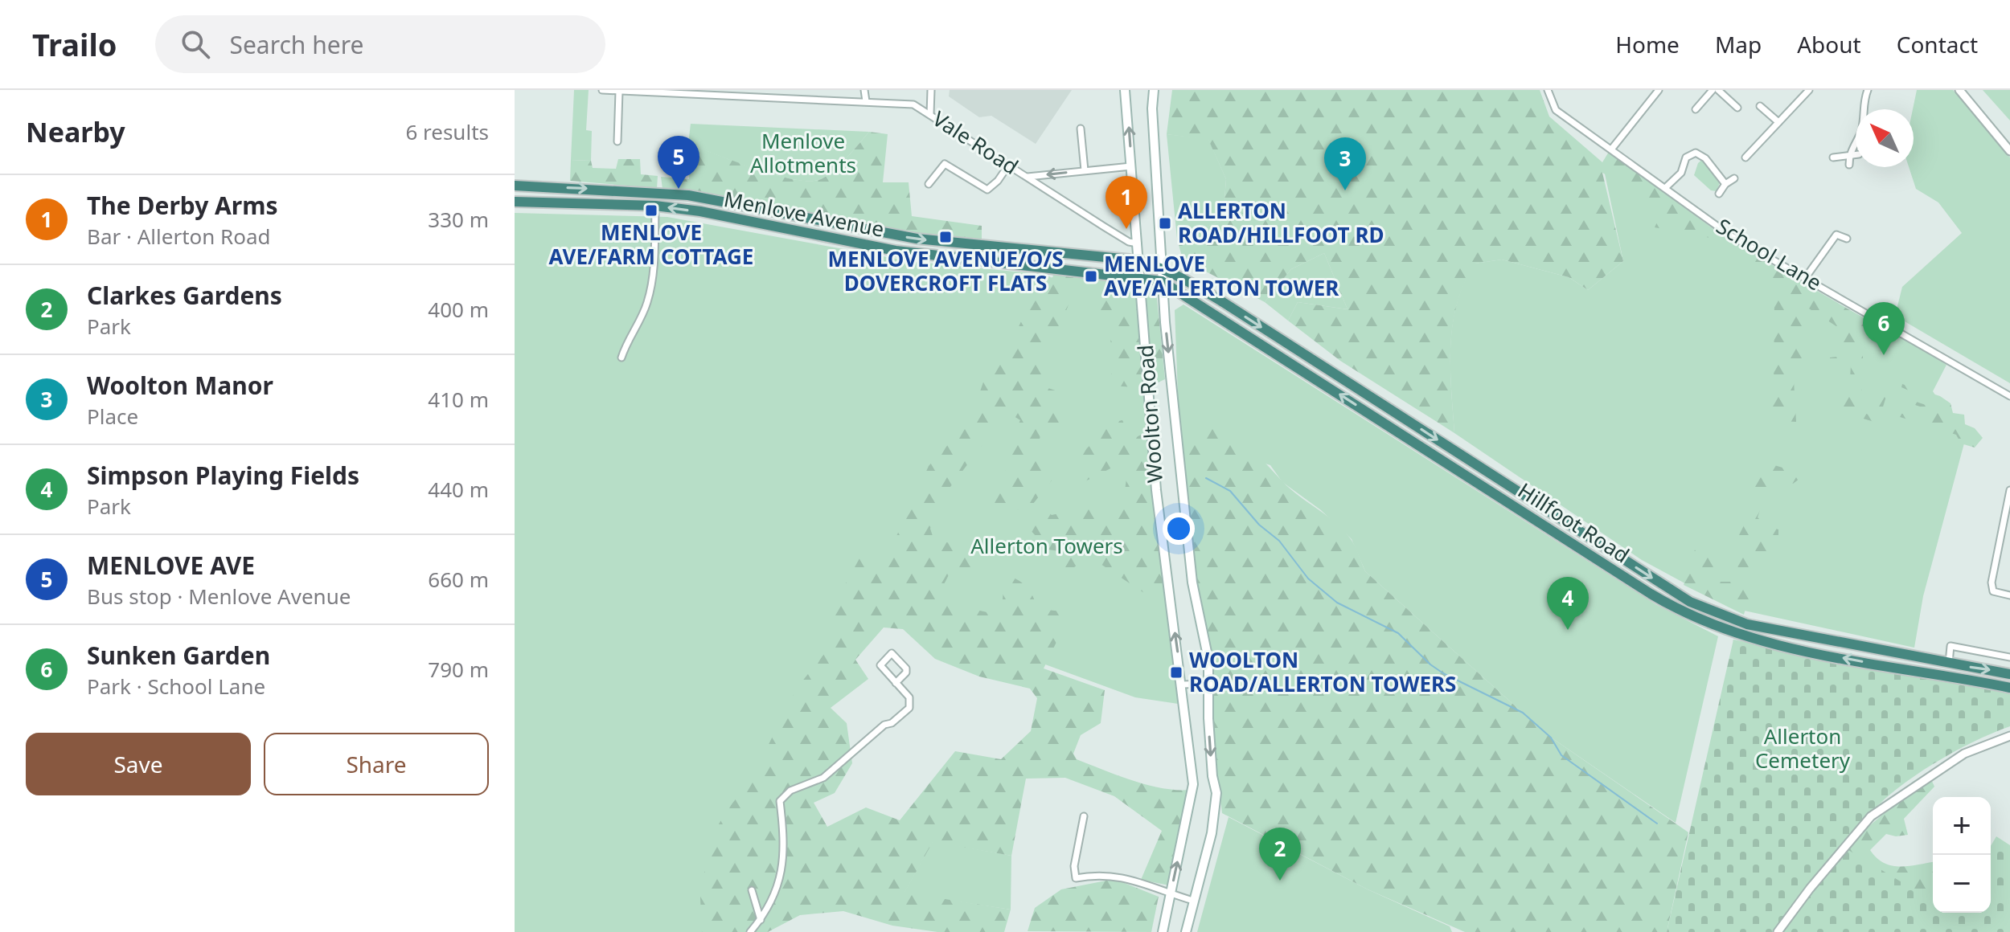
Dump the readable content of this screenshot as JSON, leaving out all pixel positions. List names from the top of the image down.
{
  "streets": {
    "highway": ["Menlove Avenue", "Hillfoot Road"],
    "main road": ["Woolton Road"],
    "street": ["Vale Road", "School Lane"]
  },
  "crossings": [
    ["Vale Road", "Woolton Road"],
    ["Menlove Avenue", "Woolton Road"],
    ["Menlove Avenue", "Hillfoot Road"],
    ["Woolton Road", "Hillfoot Road"]
  ],
  "parks": ["Menlove Allotments", "Allerton Towers", "Allerton Cemetery"],
  "places": {
    "transit": [
      "MENLOVE AVE/FARM COTTAGE",
      "ALLERTON ROAD/HILLFOOT RD",
      "MENLOVE AVENUE/O/S DOVERCROFT FLATS",
      "MENLOVE AVE/ALLERTON TOWER",
      "WOOLTON ROAD/ALLERTON TOWERS"
    ]
  },
  "north": "top left",
  "page": {
    "header": "Trailo",
    "search": "Search here",
    "nav": [
      "Home",
      "Map",
      "About",
      "Contact"
    ],
    "heading": ["Nearby", "6 results"],
    "pins": [
      "5",
      "3",
      "1",
      "6",
      "4",
      "2"
    ],
    "list": [
      {
        "mark": "1",
        "name": "The Derby Arms",
        "note": "Bar · Allerton Road",
        "value": "330 m"
      },
      {
        "mark": "2",
        "name": "Clarkes Gardens",
        "note": "Park",
        "value": "400 m"
      },
      {
        "mark": "3",
        "name": "Woolton Manor",
        "note": "Place",
        "value": "410 m"
      },
      {
        "mark": "4",
        "name": "Simpson Playing Fields",
        "note": "Park",
        "value": "440 m"
      },
      {
        "mark": "5",
        "name": "MENLOVE AVE",
        "note": "Bus stop · Menlove Avenue",
        "value": "660 m"
      },
      {
        "mark": "6",
        "name": "Sunken Garden",
        "note": "Park · School Lane",
        "value": "790 m"
      }
    ],
    "buttons": ["Save", "Share"],
    "map_buttons": ["+", "−"]
  }
}
